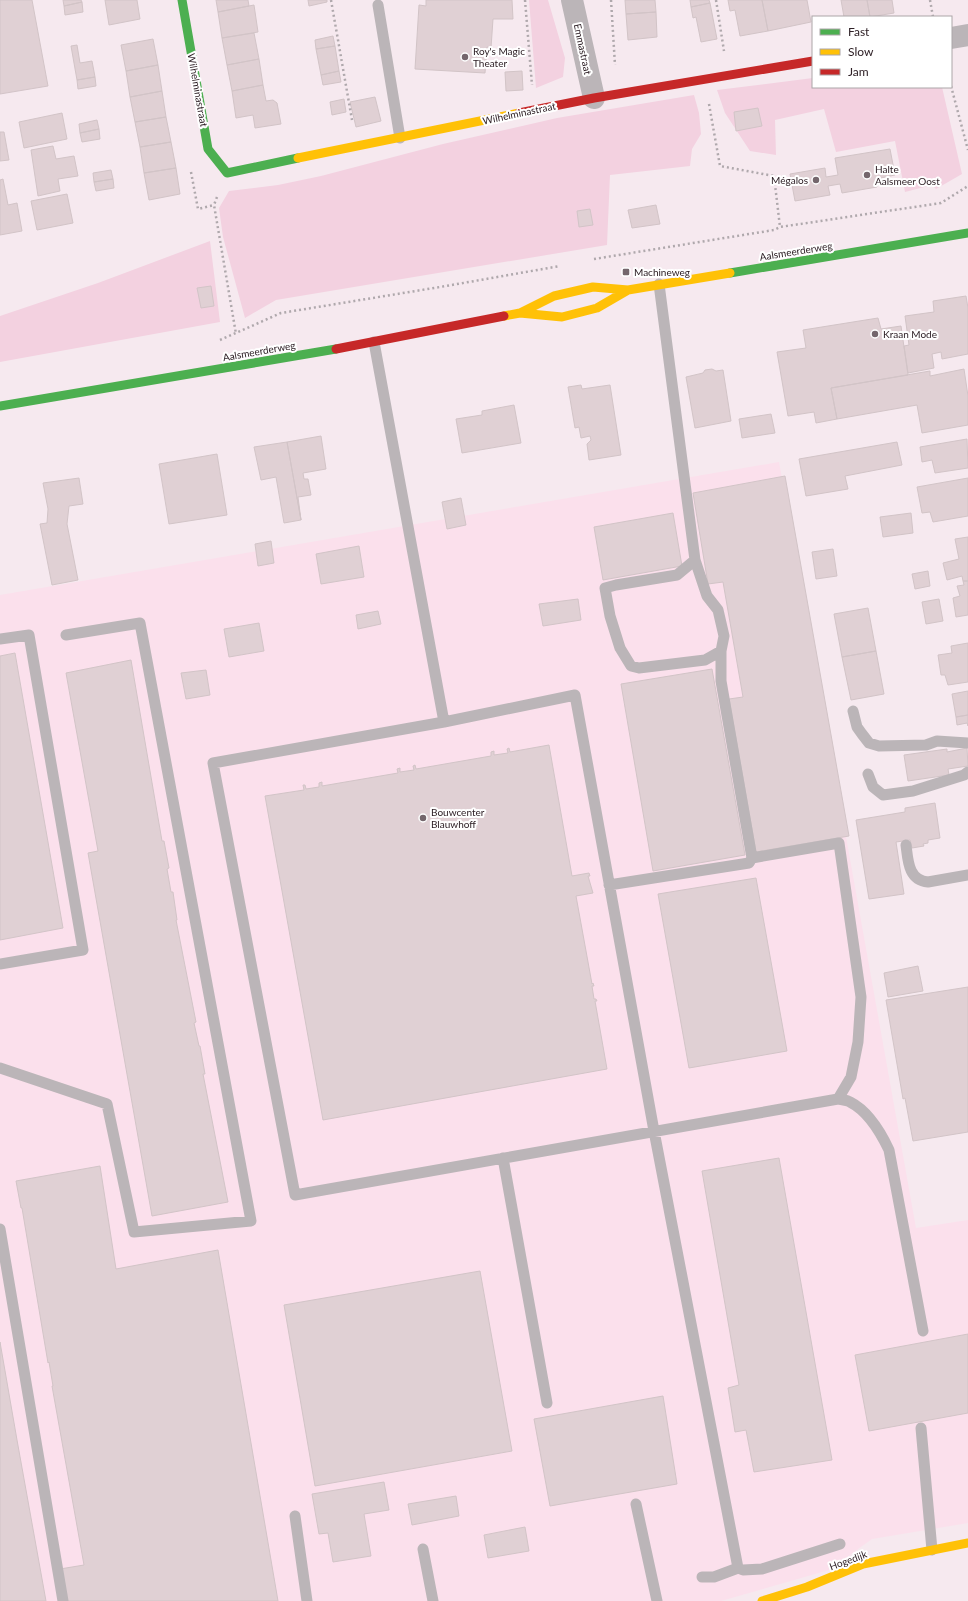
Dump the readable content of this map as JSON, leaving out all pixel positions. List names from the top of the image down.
{
  "streets": {
    "street": [
      "Emmastraat",
      "Wilhelminastraat",
      "Aalsmeerderweg",
      "Hogedijk"
    ]
  },
  "crossings": [
    ["Emmastraat", "Wilhelminastraat"]
  ],
  "places": {
    "other": [
      "Roy's Magic Theater",
      "Halte Aalsmeer Oost",
      "Mégalos",
      "Kraan Mode",
      "Bouwcenter Blauwhoff"
    ],
    "transit": ["Machineweg"]
  },
  "legend": ["Fast", "Slow", "Jam"]
}
